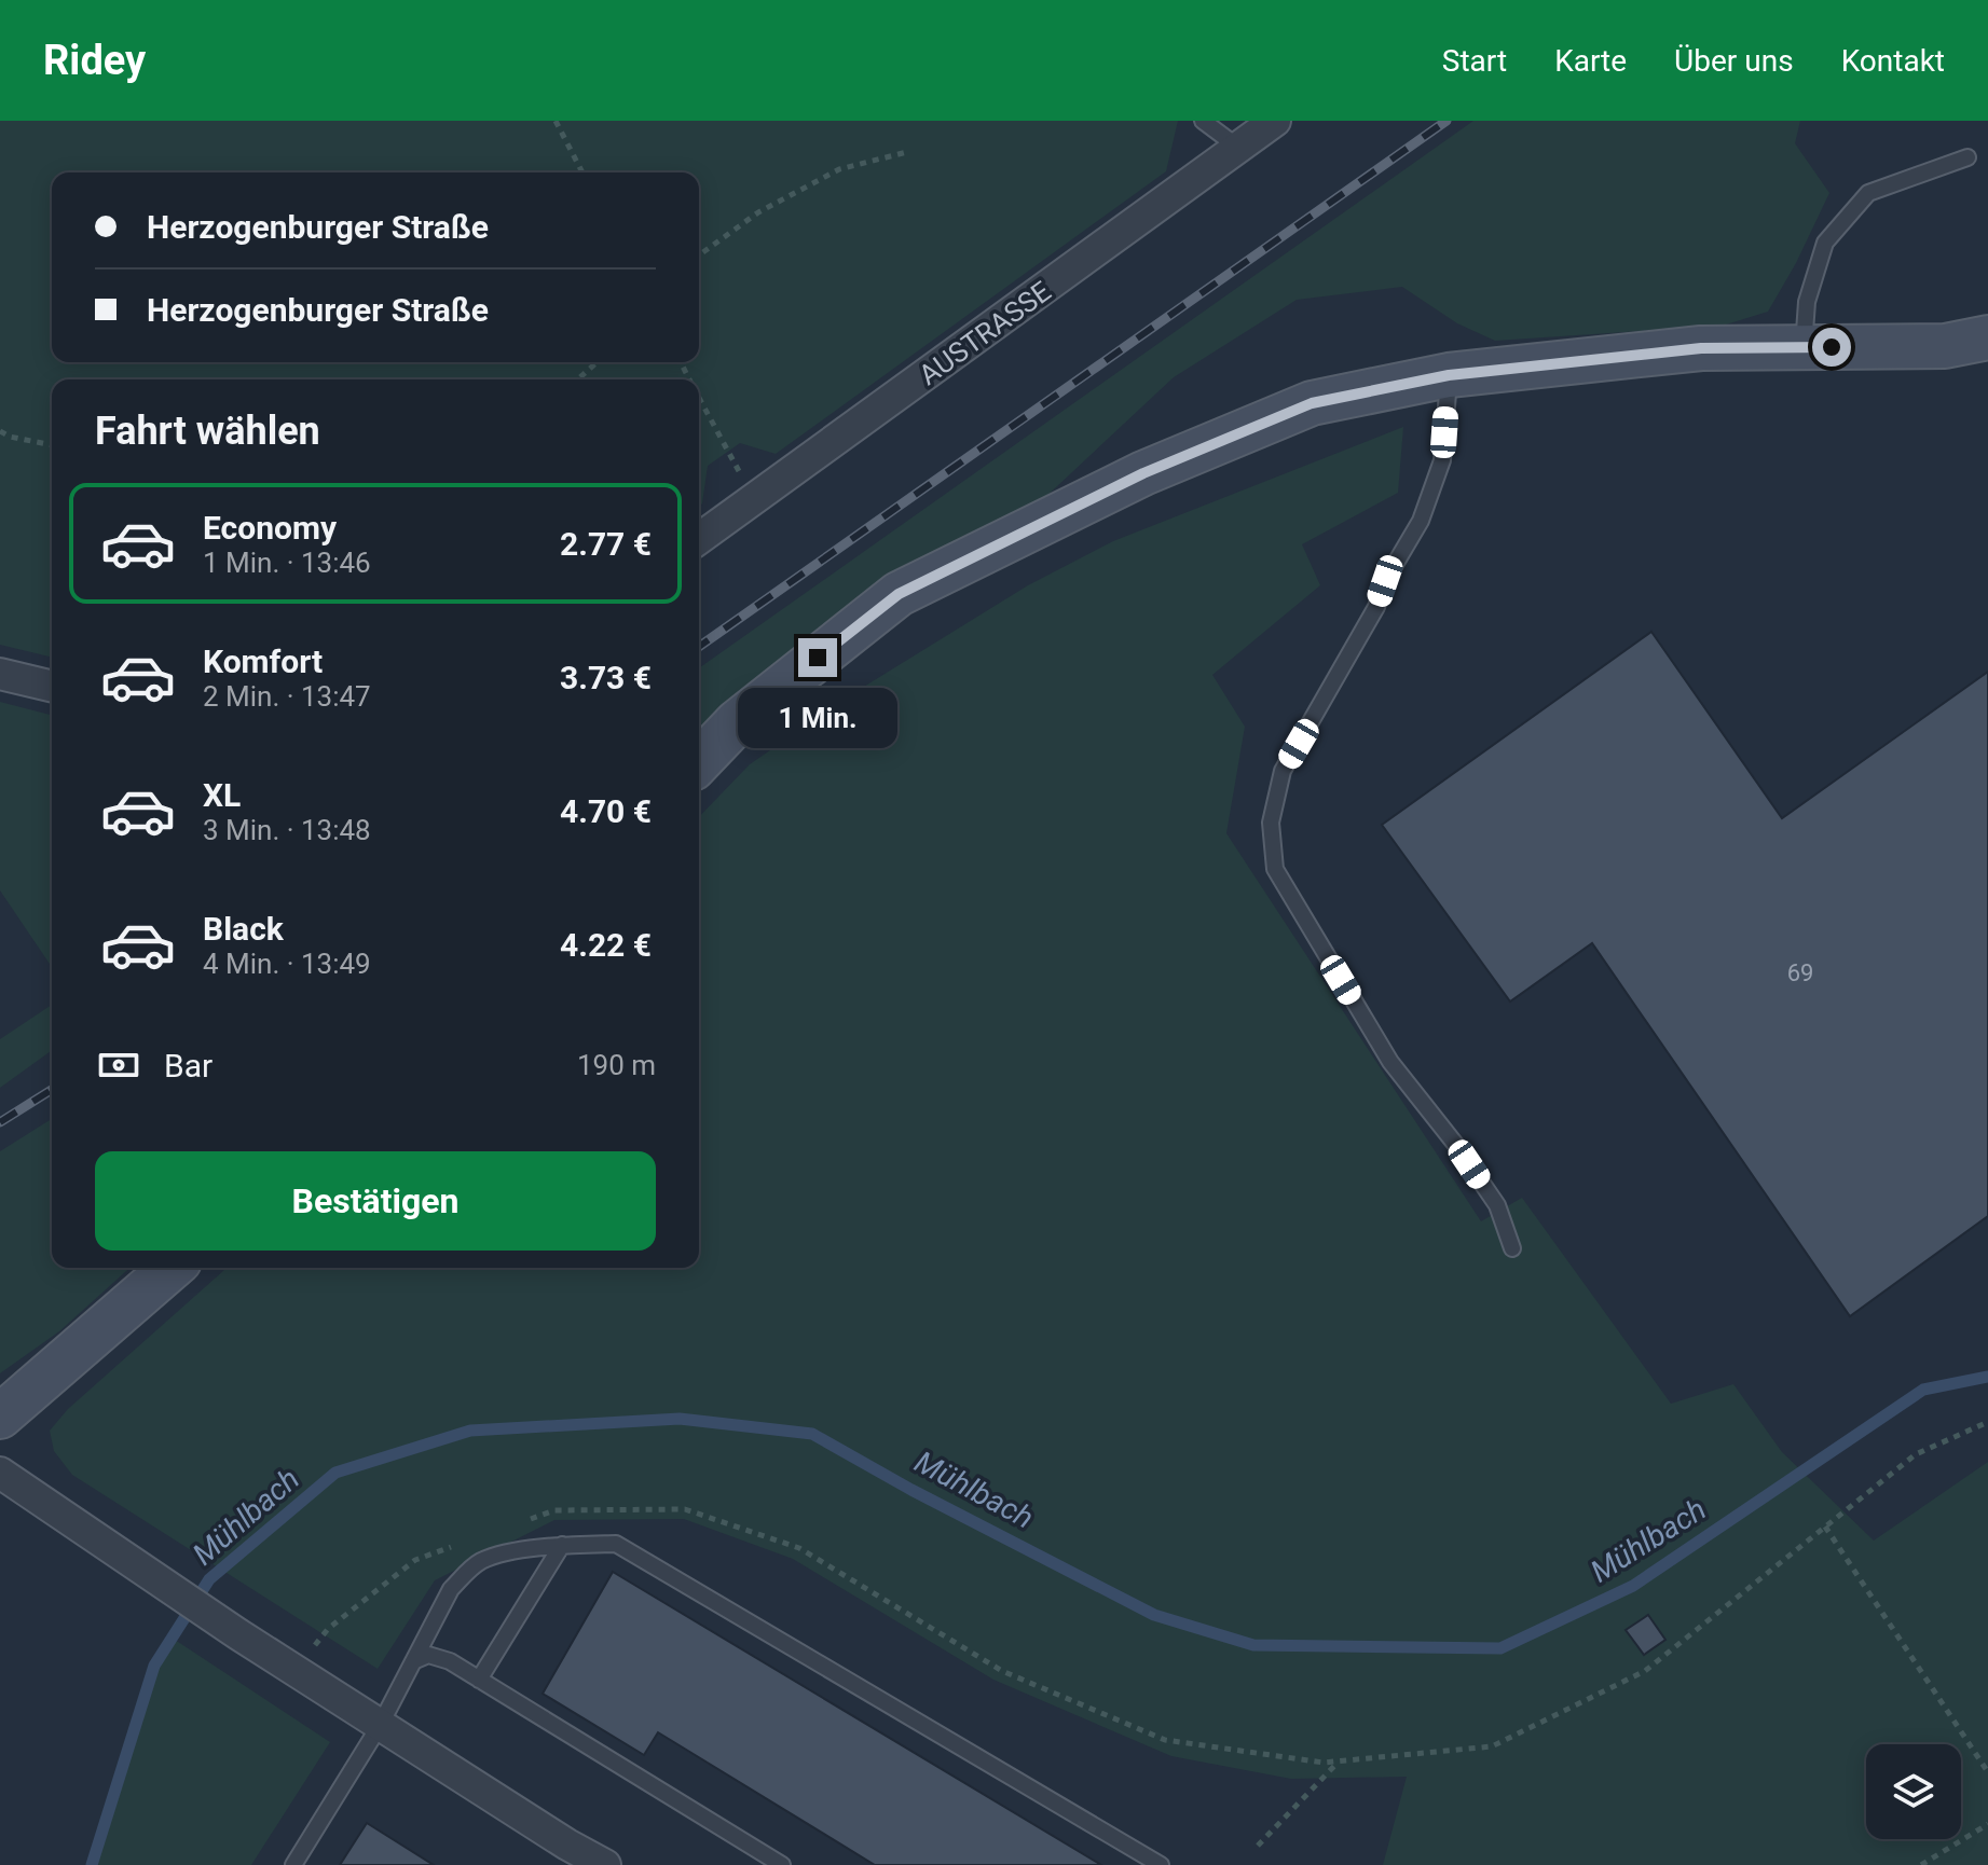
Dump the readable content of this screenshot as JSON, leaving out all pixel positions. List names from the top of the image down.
{
  "streets": {
    "street": ["AUSTRASSE"]
  },
  "water": ["Mühlbach"],
  "house_numbers": ["69"],
  "page": {
    "header": "Ridey",
    "nav": [
      "Start",
      "Karte",
      "Über uns",
      "Kontakt"
    ],
    "banner": ["Herzogenburger Straße", "Herzogenburger Straße"],
    "heading": "Fahrt wählen",
    "list": [
      {
        "name": "Economy",
        "note": "1 Min. · 13:46",
        "value": "2.77 €"
      },
      {
        "name": "Komfort",
        "note": "2 Min. · 13:47",
        "value": "3.73 €"
      },
      {
        "name": "XL",
        "note": "3 Min. · 13:48",
        "value": "4.70 €"
      },
      {
        "name": "Black",
        "note": "4 Min. · 13:49",
        "value": "4.22 €"
      }
    ],
    "bubble": "1 Min.",
    "pay": ["Bar", "190 m"],
    "buttons": "Bestätigen"
  }
}
